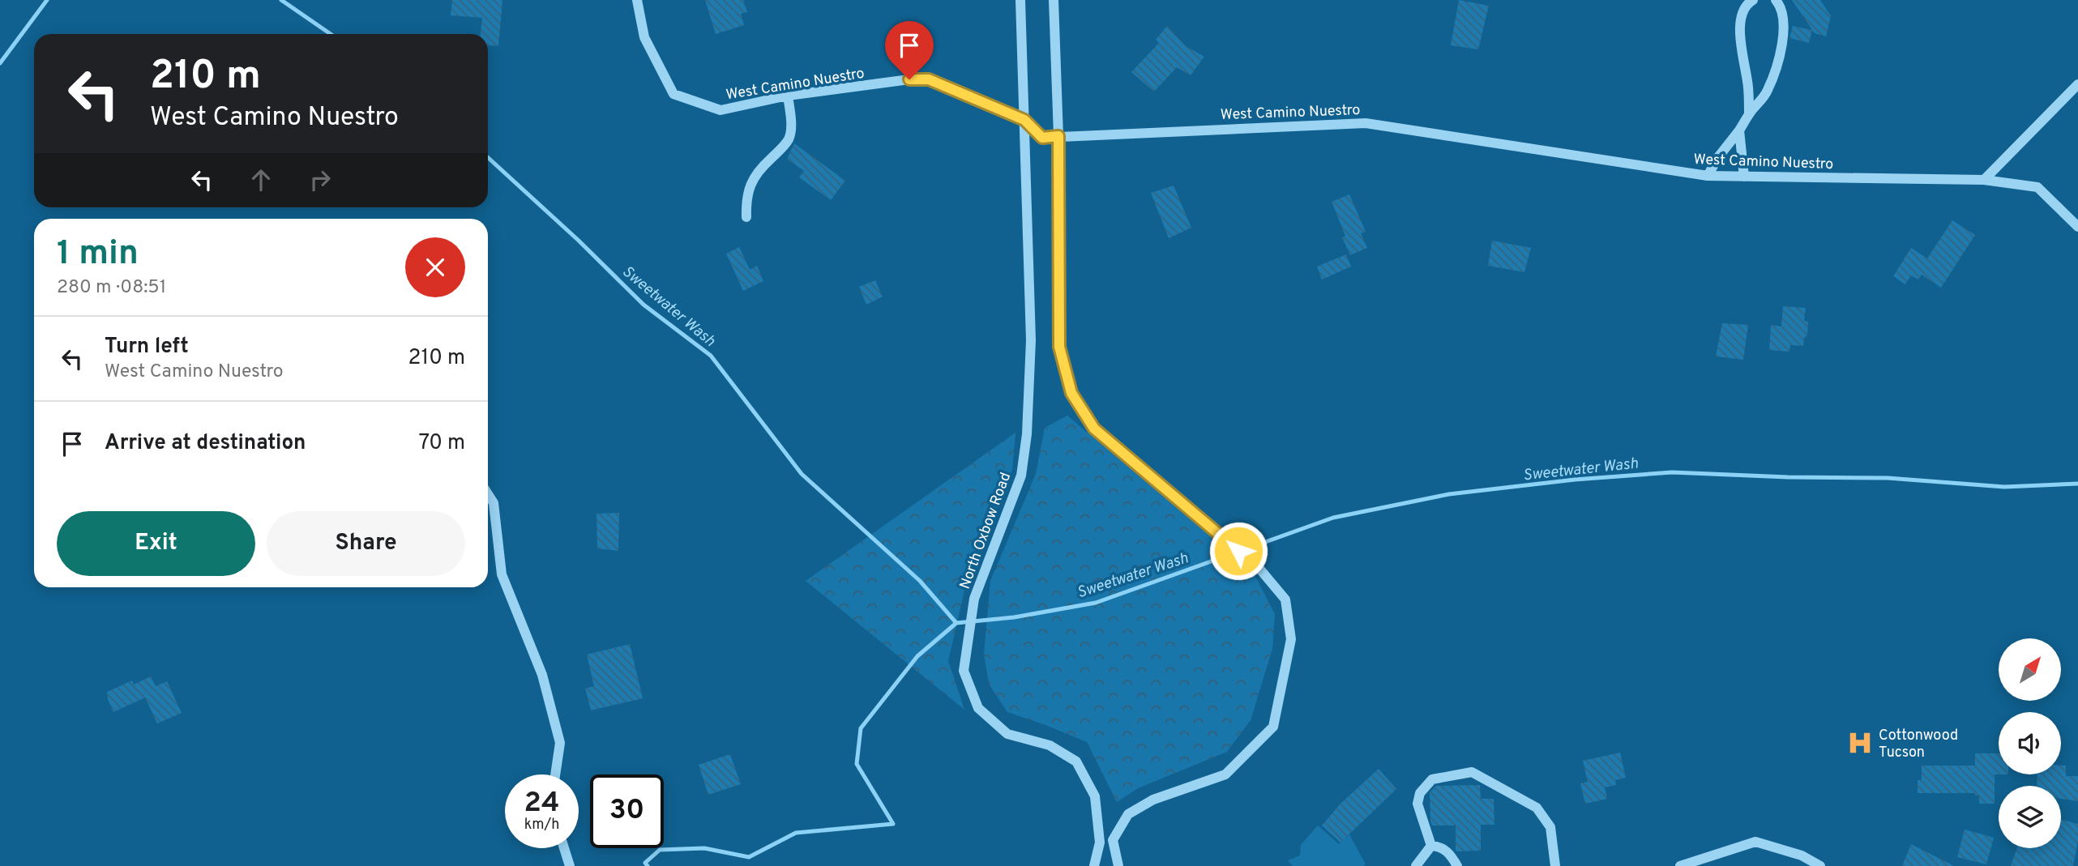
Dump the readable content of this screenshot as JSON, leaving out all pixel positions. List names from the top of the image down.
{
  "streets": {
    "street": ["West Camino Nuestro", "North Oxbow Road"]
  },
  "crossings": [
    ["West Camino Nuestro", "North Oxbow Road"]
  ],
  "water": ["Sweetwater Wash"],
  "places": {
    "hospital": ["Cottonwood Tucson"]
  },
  "north": "top right",
  "page": {
    "turn": ["210 m", "West Camino Nuestro"],
    "heading": ["1 min", "280 m · 08:51"],
    "list": [
      {
        "name": "Turn left",
        "note": "West Camino Nuestro",
        "value": "210 m"
      },
      {
        "name": "Arrive at destination",
        "value": "70 m"
      }
    ],
    "buttons": ["Exit", "Share"],
    "speed": "24 km/h",
    "limit": "30"
  }
}
